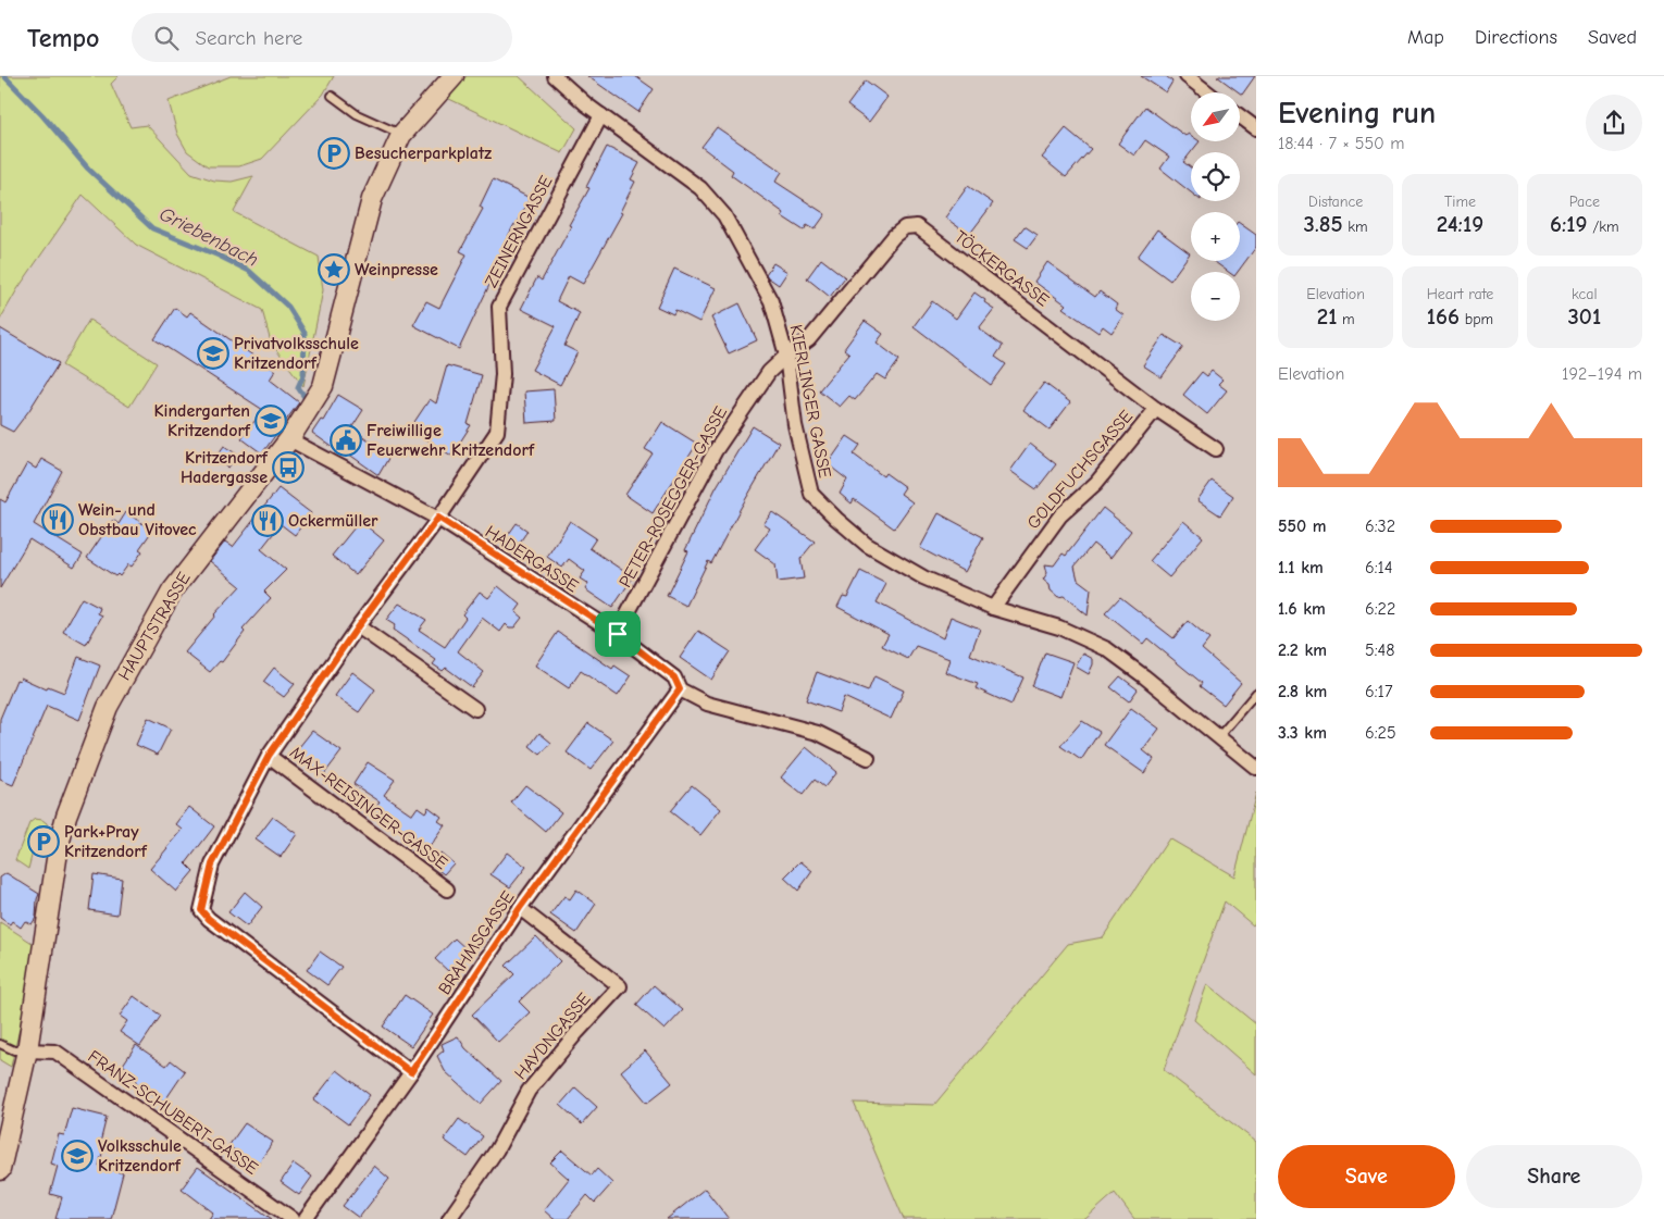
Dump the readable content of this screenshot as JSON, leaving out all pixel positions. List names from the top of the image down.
{
  "streets": {
    "main road": ["HAUPTSTRASSE"],
    "street": [
      "ZEINERNGASSE",
      "TÖCKERGASSE",
      "KIERLINGER GASSE",
      "GOLDFUCHSGASSE",
      "PETER-ROSEGGER-GASSE",
      "HADERGASSE",
      "MAX-REISINGER-GASSE",
      "BRAHMSGASSE",
      "HAYDNGASSE",
      "FRANZ-SCHUBERT-GASSE"
    ]
  },
  "crossings": [
    ["ZEINERNGASSE", "KIERLINGER GASSE"],
    ["ZEINERNGASSE", "HADERGASSE"],
    ["ZEINERNGASSE", "MAX-REISINGER-GASSE"],
    ["ZEINERNGASSE", "BRAHMSGASSE"],
    ["TÖCKERGASSE", "KIERLINGER GASSE"],
    ["TÖCKERGASSE", "GOLDFUCHSGASSE"],
    ["TÖCKERGASSE", "PETER-ROSEGGER-GASSE"],
    ["KIERLINGER GASSE", "GOLDFUCHSGASSE"],
    ["KIERLINGER GASSE", "PETER-ROSEGGER-GASSE"],
    ["PETER-ROSEGGER-GASSE", "HADERGASSE"],
    ["HADERGASSE", "HAUPTSTRASSE"],
    ["HADERGASSE", "BRAHMSGASSE"],
    ["HAUPTSTRASSE", "FRANZ-SCHUBERT-GASSE"],
    ["BRAHMSGASSE", "HAYDNGASSE"]
  ],
  "water": ["Griebenbach"],
  "places": {
    "parking": ["Besucherparkplatz", "Park+Pray Kritzendorf"],
    "place": ["Weinpresse"],
    "school or university": ["Privatvolksschule Kritzendorf", "Kindergarten Kritzendorf", "Volksschule Kritzendorf"],
    "public building": ["Freiwillige Feuerwehr Kritzendorf"],
    "bus stop": ["Kritzendorf Hadergasse"],
    "restaurant": ["Wein- und Obstbau Vitovec", "Ockermüller"]
  },
  "north": "bottom left",
  "page": {
    "header": "Tempo",
    "search": "Search here",
    "nav": ["Map", "Directions", "Saved"],
    "heading": ["Evening run", "18:44 · 7 × 550 m"],
    "map_buttons": ["+", "−"],
    "stats": [
      ["Distance", "3.85 km"],
      ["Time", "24:19"],
      ["Pace", "6:19 /km"],
      ["Elevation", "21 m"],
      ["Heart rate", "166 bpm"],
      ["kcal", "301"]
    ],
    "chart": ["Elevation", "192–194 m"],
    "list": [
      {
        "name": "550 m",
        "note": "6:32"
      },
      {
        "name": "1.1 km",
        "note": "6:14"
      },
      {
        "name": "1.6 km",
        "note": "6:22"
      },
      {
        "name": "2.2 km",
        "note": "5:48"
      },
      {
        "name": "2.8 km",
        "note": "6:17"
      },
      {
        "name": "3.3 km",
        "note": "6:25"
      }
    ],
    "buttons": ["Save", "Share"]
  }
}
